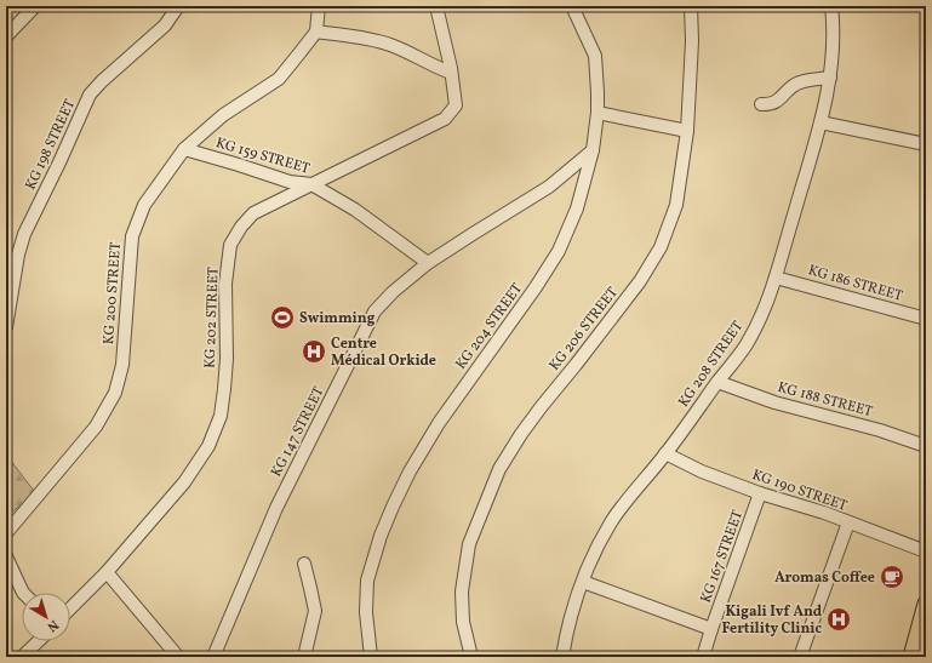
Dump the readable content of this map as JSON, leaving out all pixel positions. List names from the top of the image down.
{
  "streets": {
    "street": [
      "KG 198 STREET",
      "KG 159 STREET",
      "KG 186 STREET",
      "KG 200 STREET",
      "KG 202 STREET",
      "KG 204 STREET",
      "KG 206 STREET",
      "KG 208 STREET",
      "KG 188 STREET",
      "KG 147 STREET",
      "KG 190 STREET",
      "KG 167 STREET"
    ]
  },
  "crossings": [
    ["KG 159 STREET", "KG 200 STREET"],
    ["KG 159 STREET", "KG 202 STREET"],
    ["KG 159 STREET", "KG 147 STREET"],
    ["KG 186 STREET", "KG 208 STREET"],
    ["KG 204 STREET", "KG 147 STREET"],
    ["KG 208 STREET", "KG 188 STREET"],
    ["KG 208 STREET", "KG 190 STREET"],
    ["KG 190 STREET", "KG 167 STREET"]
  ],
  "places": {
    "sports": ["Swimming"],
    "hospital": ["Centre Médical Orkide", "Kigali Ivf And Fertility Clinic"],
    "cafe": ["Aromas Coffee"]
  },
  "north": "bottom right"
}
